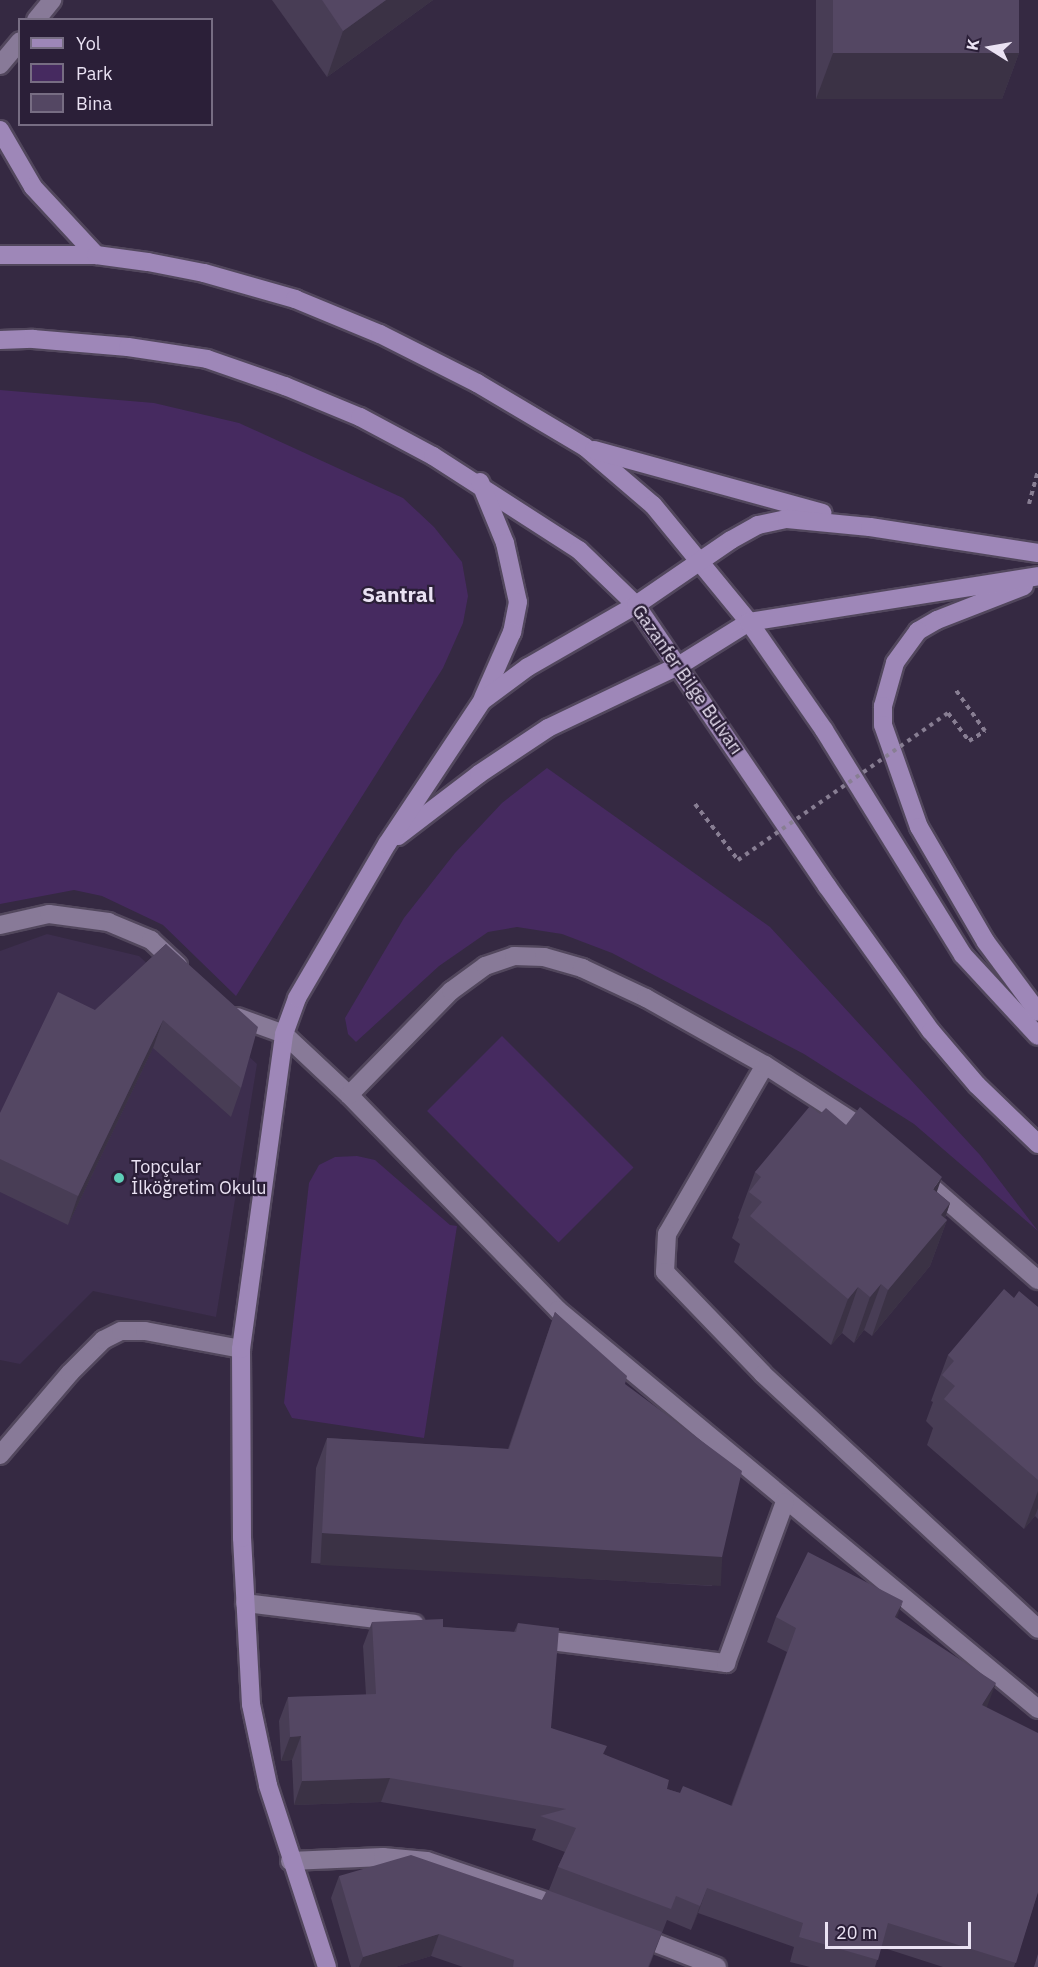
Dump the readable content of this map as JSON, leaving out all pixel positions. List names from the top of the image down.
{
  "streets": {
    "main road": ["Gazanfer Bilge Bulvarı"]
  },
  "districts": ["Santral"],
  "places": ["Topçular İlköğretim Okulu"],
  "legend": ["Yol", "Park", "Bina"],
  "scale_bar": "20 m",
  "north": "left"
}
